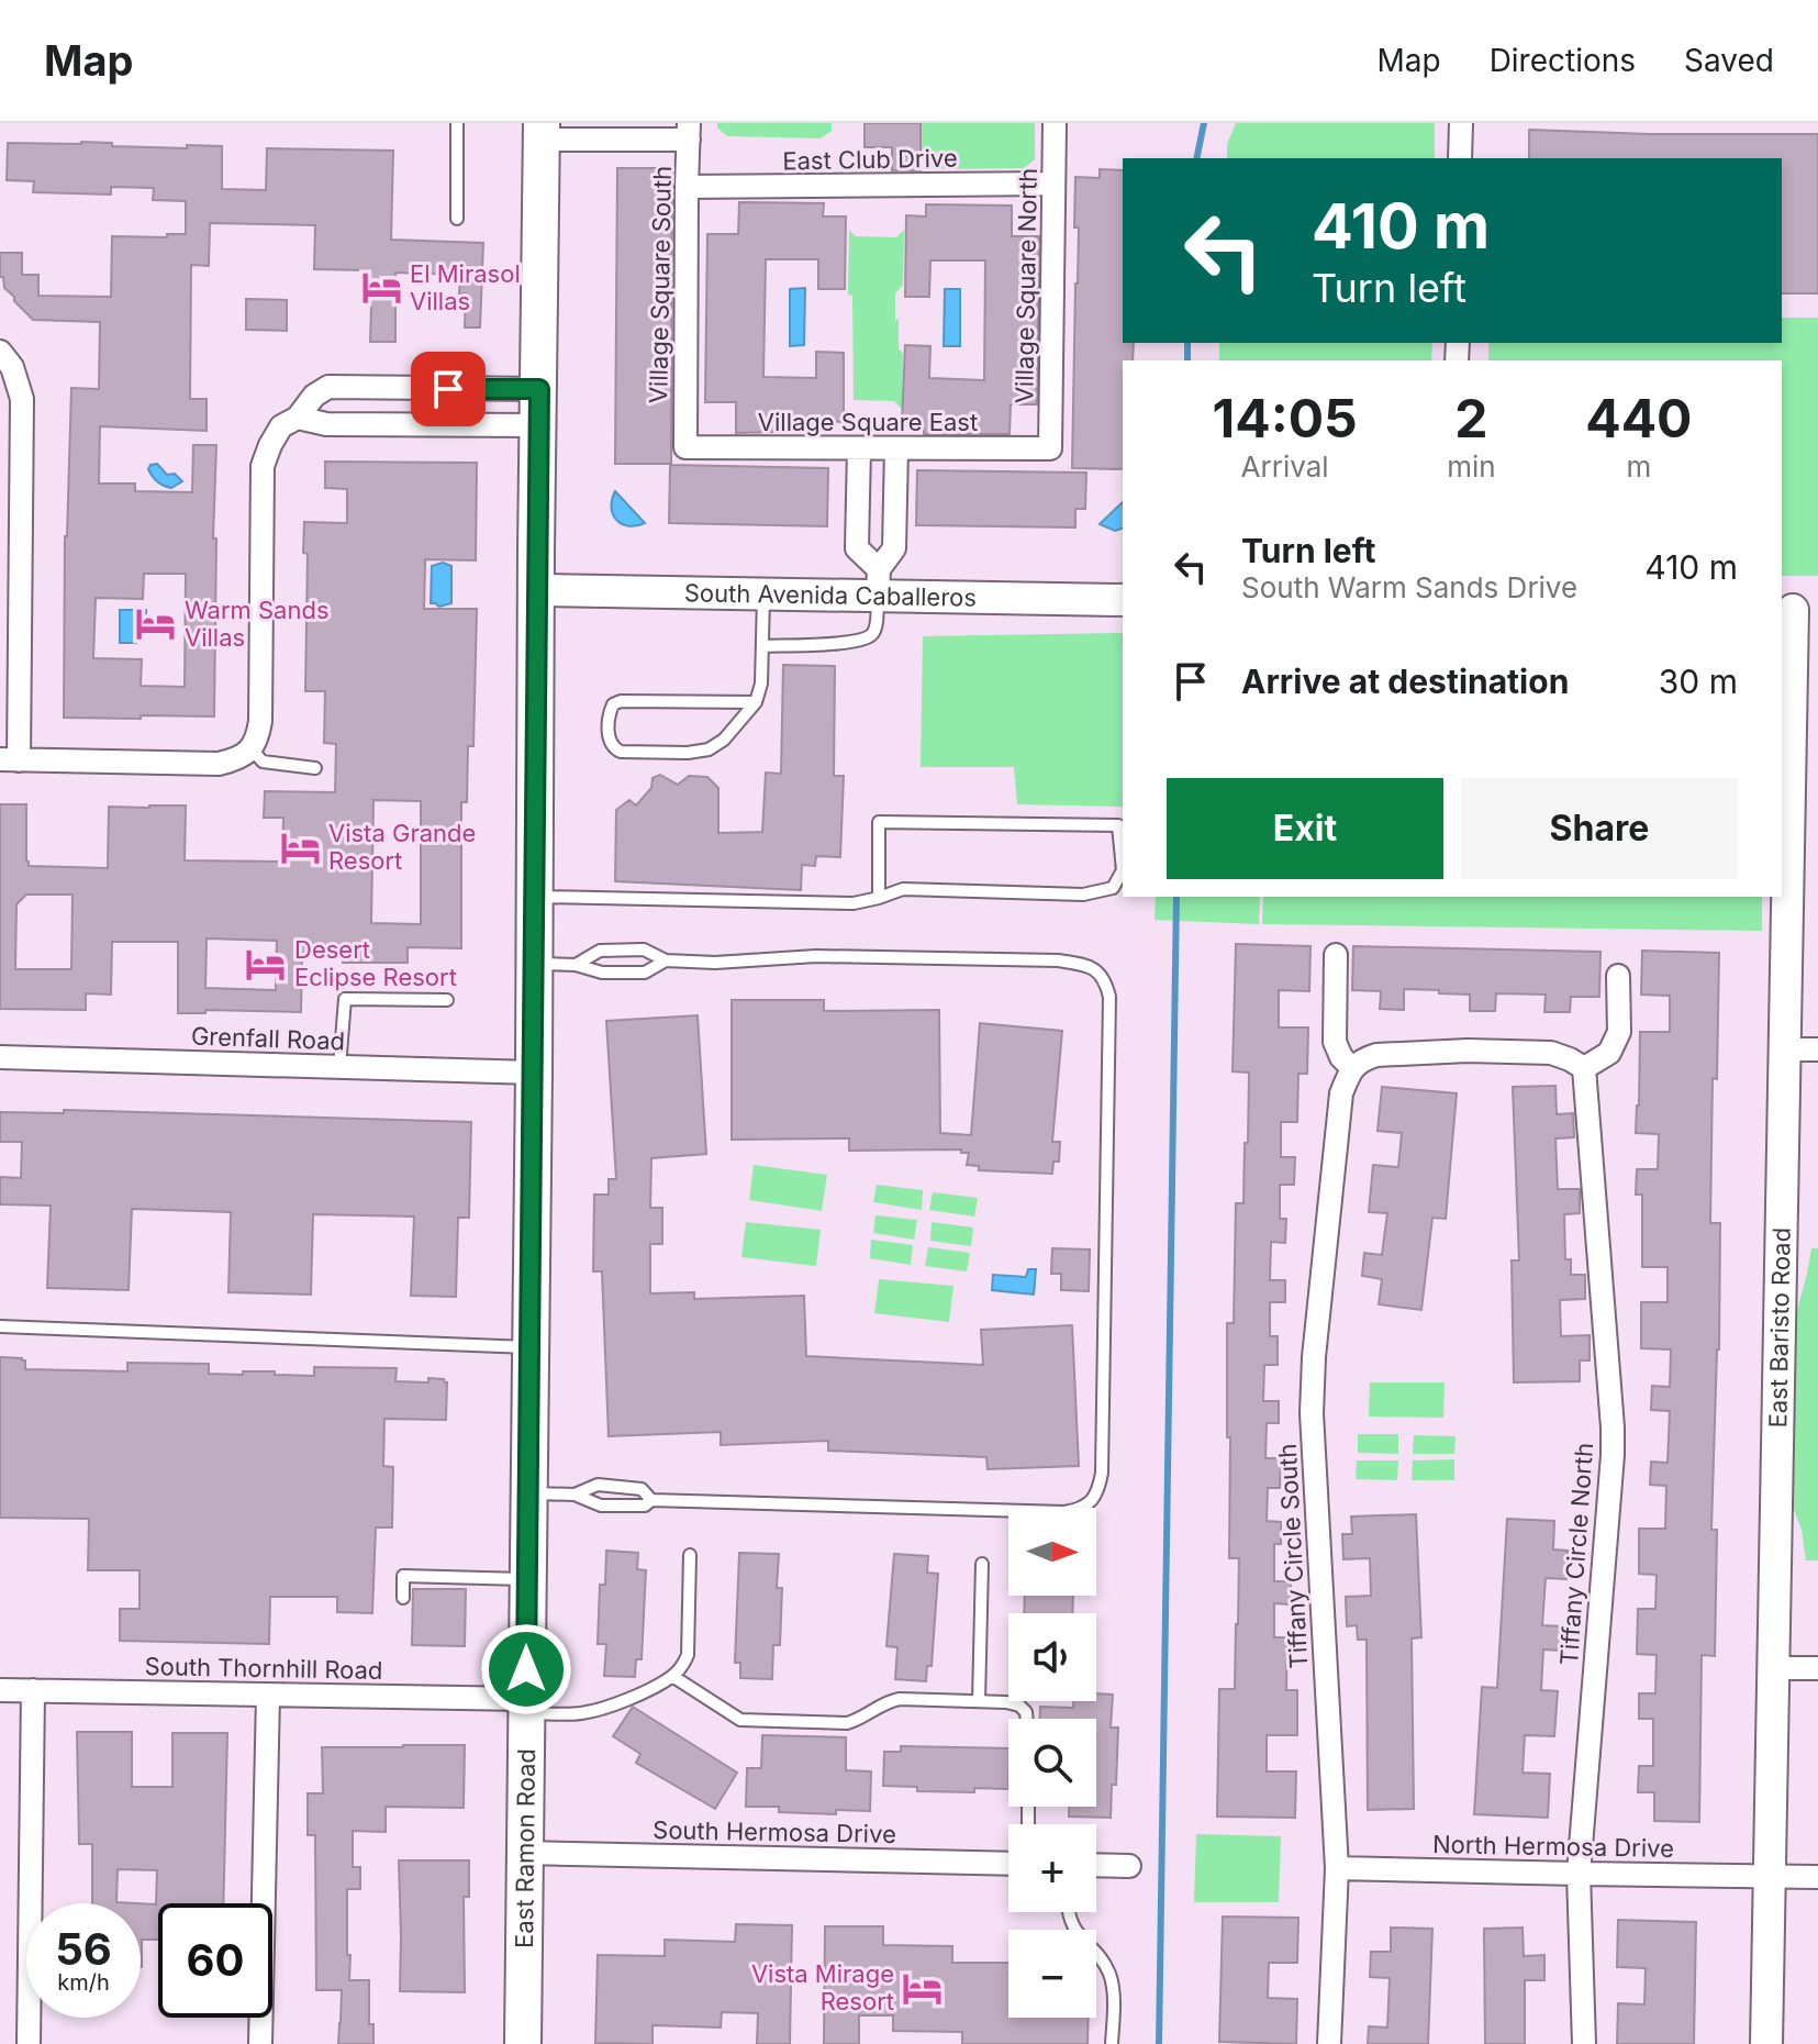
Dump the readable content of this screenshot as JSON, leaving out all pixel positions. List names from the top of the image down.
{
  "streets": {
    "main road": ["East Ramon Road"],
    "street": [
      "East Club Drive",
      "Village Square South",
      "Village Square North",
      "Village Square East",
      "South Avenida Caballeros",
      "Grenfall Road",
      "East Baristo Road",
      "Tiffany Circle North",
      "Tiffany Circle South",
      "South Thornhill Road",
      "South Hermosa Drive",
      "North Hermosa Drive"
    ]
  },
  "crossings": [
    ["East Club Drive", "Village Square South"],
    ["East Club Drive", "Village Square North"],
    ["Village Square South", "Village Square East"],
    ["Village Square North", "Village Square East"],
    ["South Avenida Caballeros", "East Ramon Road"],
    ["Grenfall Road", "East Ramon Road"],
    ["East Baristo Road", "North Hermosa Drive"],
    ["Tiffany Circle North", "North Hermosa Drive"],
    ["Tiffany Circle South", "North Hermosa Drive"],
    ["South Thornhill Road", "East Ramon Road"],
    ["South Hermosa Drive", "East Ramon Road"]
  ],
  "places": {
    "hotel": [
      "El Mirasol Villas",
      "Warm Sands Villas",
      "Vista Grande Resort",
      "Desert Eclipse Resort",
      "Vista Mirage Resort"
    ]
  },
  "north": "right",
  "page": {
    "header": "Map",
    "nav": ["Map", "Directions", "Saved"],
    "turn": ["410 m", "Turn left"],
    "eta": [
      "14:05",
      "Arrival",
      "2",
      "min",
      "440",
      "m"
    ],
    "list": [
      {
        "name": "Turn left",
        "note": "South Warm Sands Drive",
        "value": "410 m"
      },
      {
        "name": "Arrive at destination",
        "value": "30 m"
      }
    ],
    "buttons": ["Exit", "Share"],
    "map_buttons": ["+", "−"],
    "speed": "56 km/h",
    "limit": "60"
  }
}
